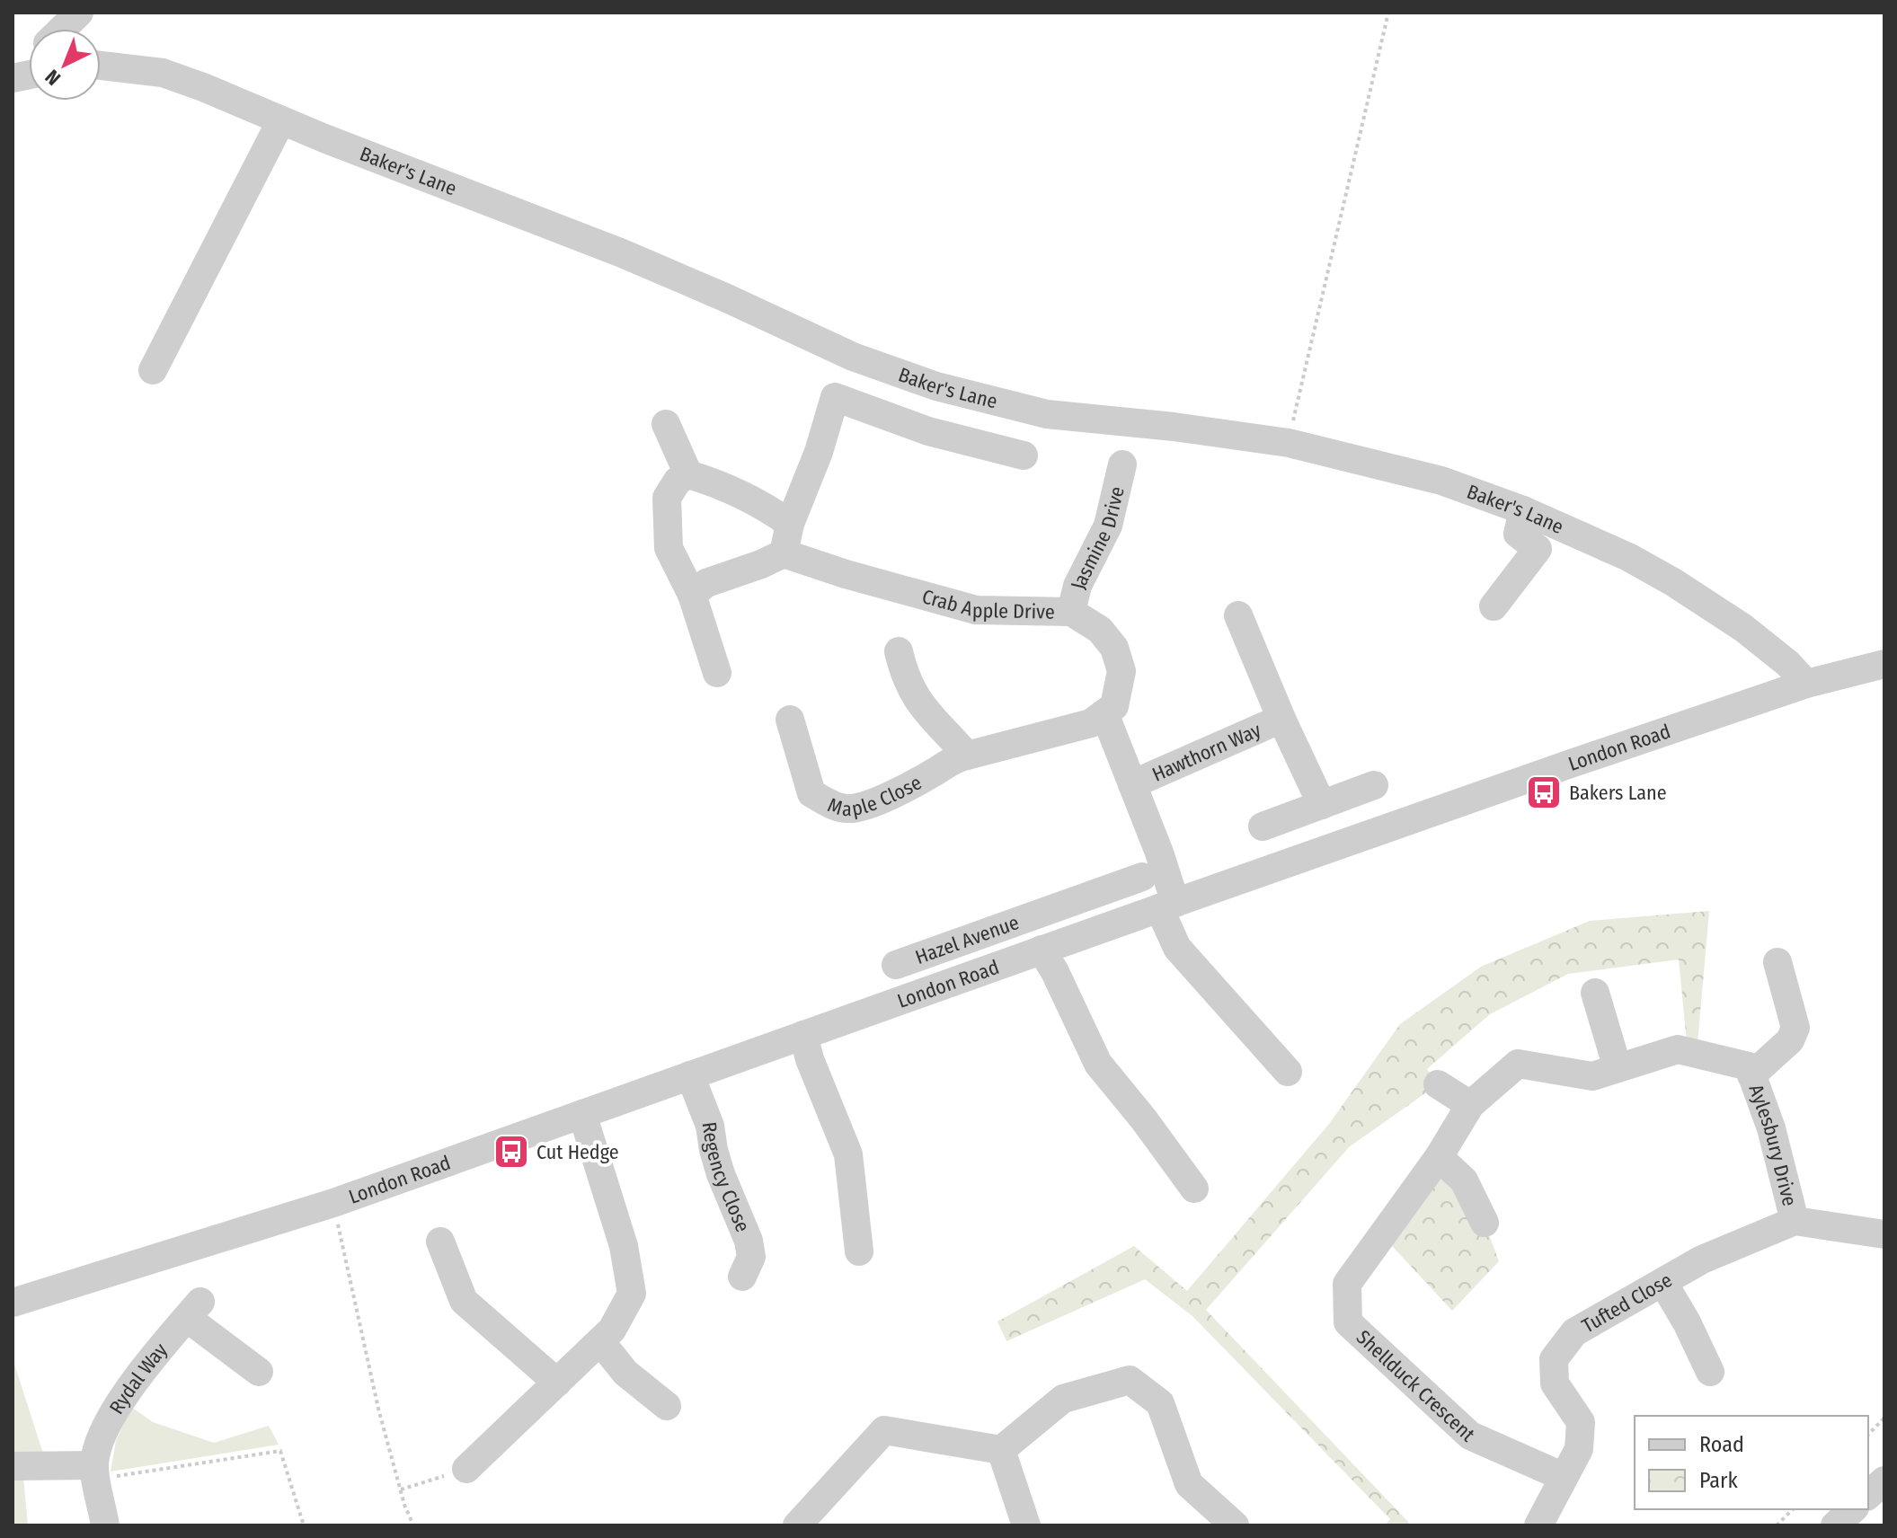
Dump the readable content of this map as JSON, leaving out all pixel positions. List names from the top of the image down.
{
  "streets": {
    "street": [
      "Baker's Lane",
      "Jasmine Drive",
      "Crab Apple Drive",
      "London Road",
      "Hawthorn Way",
      "Maple Close",
      "Hazel Avenue",
      "Aylesbury Drive",
      "Regency Close",
      "Tufted Close",
      "Rydal Way",
      "Shellduck Crescent"
    ]
  },
  "crossings": [
    ["Baker's Lane", "London Road"],
    ["Jasmine Drive", "Crab Apple Drive"],
    ["London Road", "Hazel Avenue"],
    ["London Road", "Regency Close"],
    ["Aylesbury Drive", "Tufted Close"],
    ["Aylesbury Drive", "Shellduck Crescent"],
    ["Tufted Close", "Shellduck Crescent"]
  ],
  "places": {
    "bus stop": ["Bakers Lane", "Cut Hedge"]
  },
  "legend": ["Road", "Park"],
  "north": "bottom left"
}
